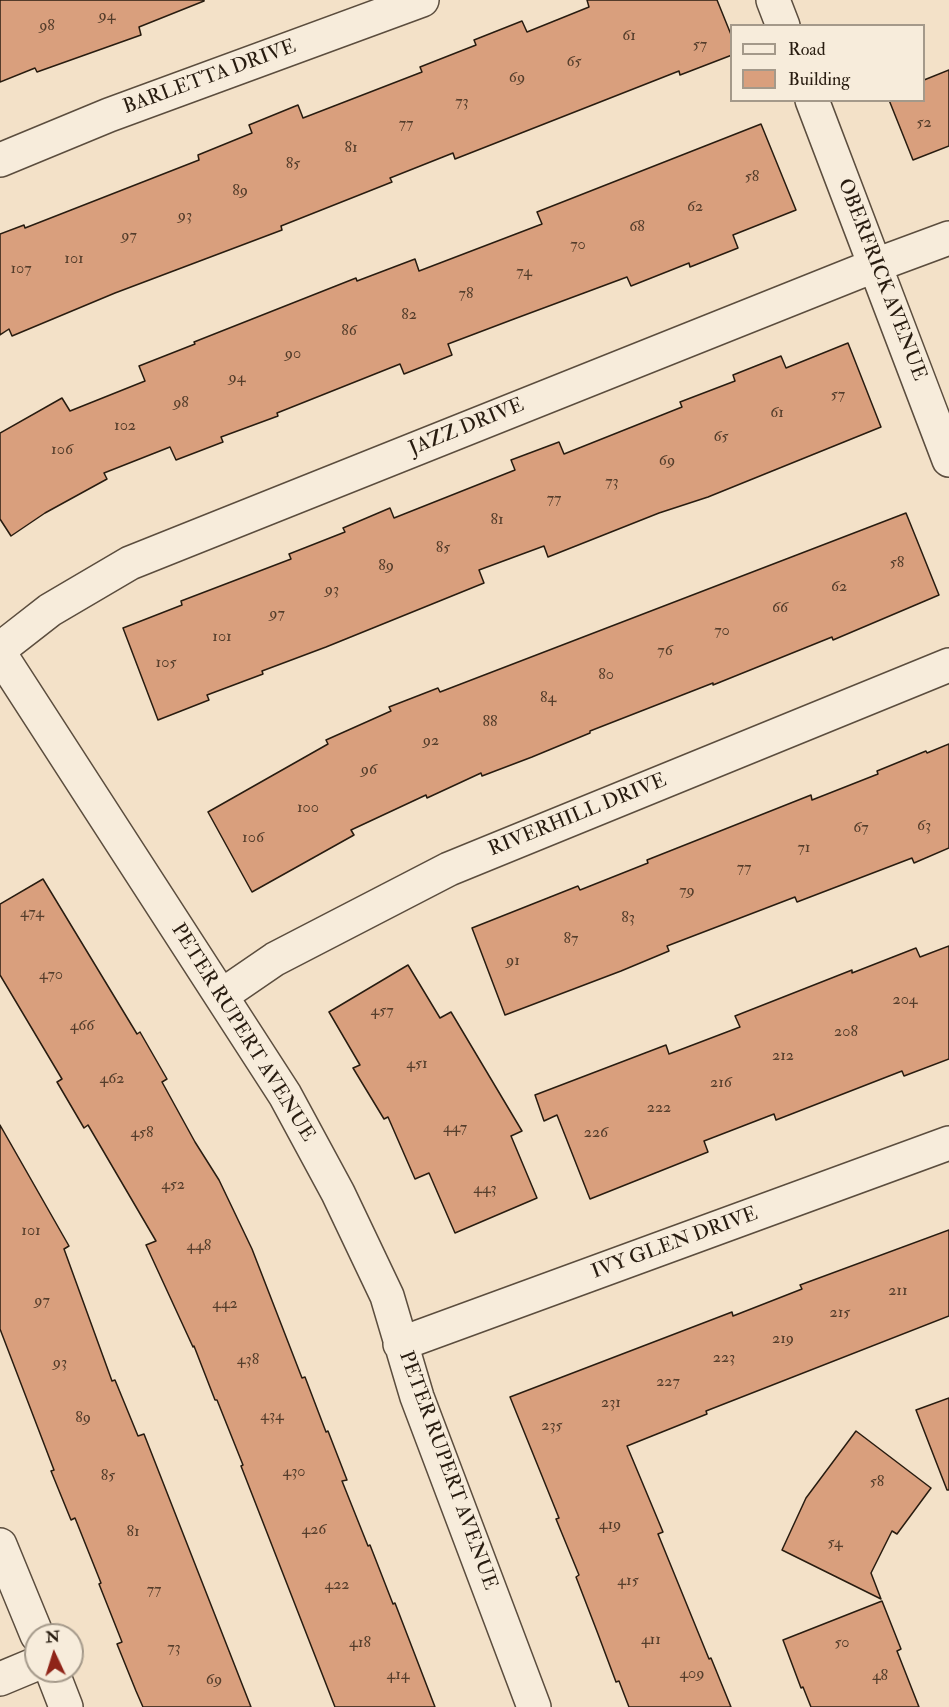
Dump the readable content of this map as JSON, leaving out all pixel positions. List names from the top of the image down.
{
  "streets": {
    "street": [
      "BARLETTA DRIVE",
      "OBERFRICK AVENUE",
      "JAZZ DRIVE",
      "RIVERHILL DRIVE",
      "PETER RUPERT AVENUE",
      "IVY GLEN DRIVE"
    ]
  },
  "crossings": [
    ["OBERFRICK AVENUE", "JAZZ DRIVE"],
    ["RIVERHILL DRIVE", "PETER RUPERT AVENUE"],
    ["PETER RUPERT AVENUE", "IVY GLEN DRIVE"]
  ],
  "house_numbers": [
    "94",
    "98",
    "61",
    "57",
    "65",
    "69",
    "73",
    "52",
    "77",
    "81",
    "85",
    "58",
    "89",
    "62",
    "93",
    "68",
    "97",
    "70",
    "101",
    "107",
    "74",
    "78",
    "82",
    "86",
    "90",
    "94",
    "57",
    "98",
    "61",
    "102",
    "65",
    "106",
    "69",
    "73",
    "77",
    "81",
    "85",
    "58",
    "89",
    "62",
    "93",
    "66",
    "97",
    "70",
    "101",
    "76",
    "105",
    "80",
    "84",
    "88",
    "92",
    "96",
    "100",
    "63",
    "67",
    "106",
    "71",
    "77",
    "79",
    "474",
    "83",
    "87",
    "91",
    "470",
    "204",
    "457",
    "466",
    "208",
    "212",
    "451",
    "462",
    "216",
    "222",
    "447",
    "458",
    "226",
    "452",
    "443",
    "101",
    "448",
    "211",
    "97",
    "442",
    "215",
    "219",
    "223",
    "438",
    "93",
    "227",
    "231",
    "434",
    "89",
    "235",
    "430",
    "85",
    "58",
    "419",
    "426",
    "81",
    "54",
    "415",
    "422",
    "77",
    "411",
    "418",
    "50",
    "73",
    "409",
    "414",
    "48",
    "69"
  ],
  "legend": ["Road", "Building"],
  "north": "top"
}
